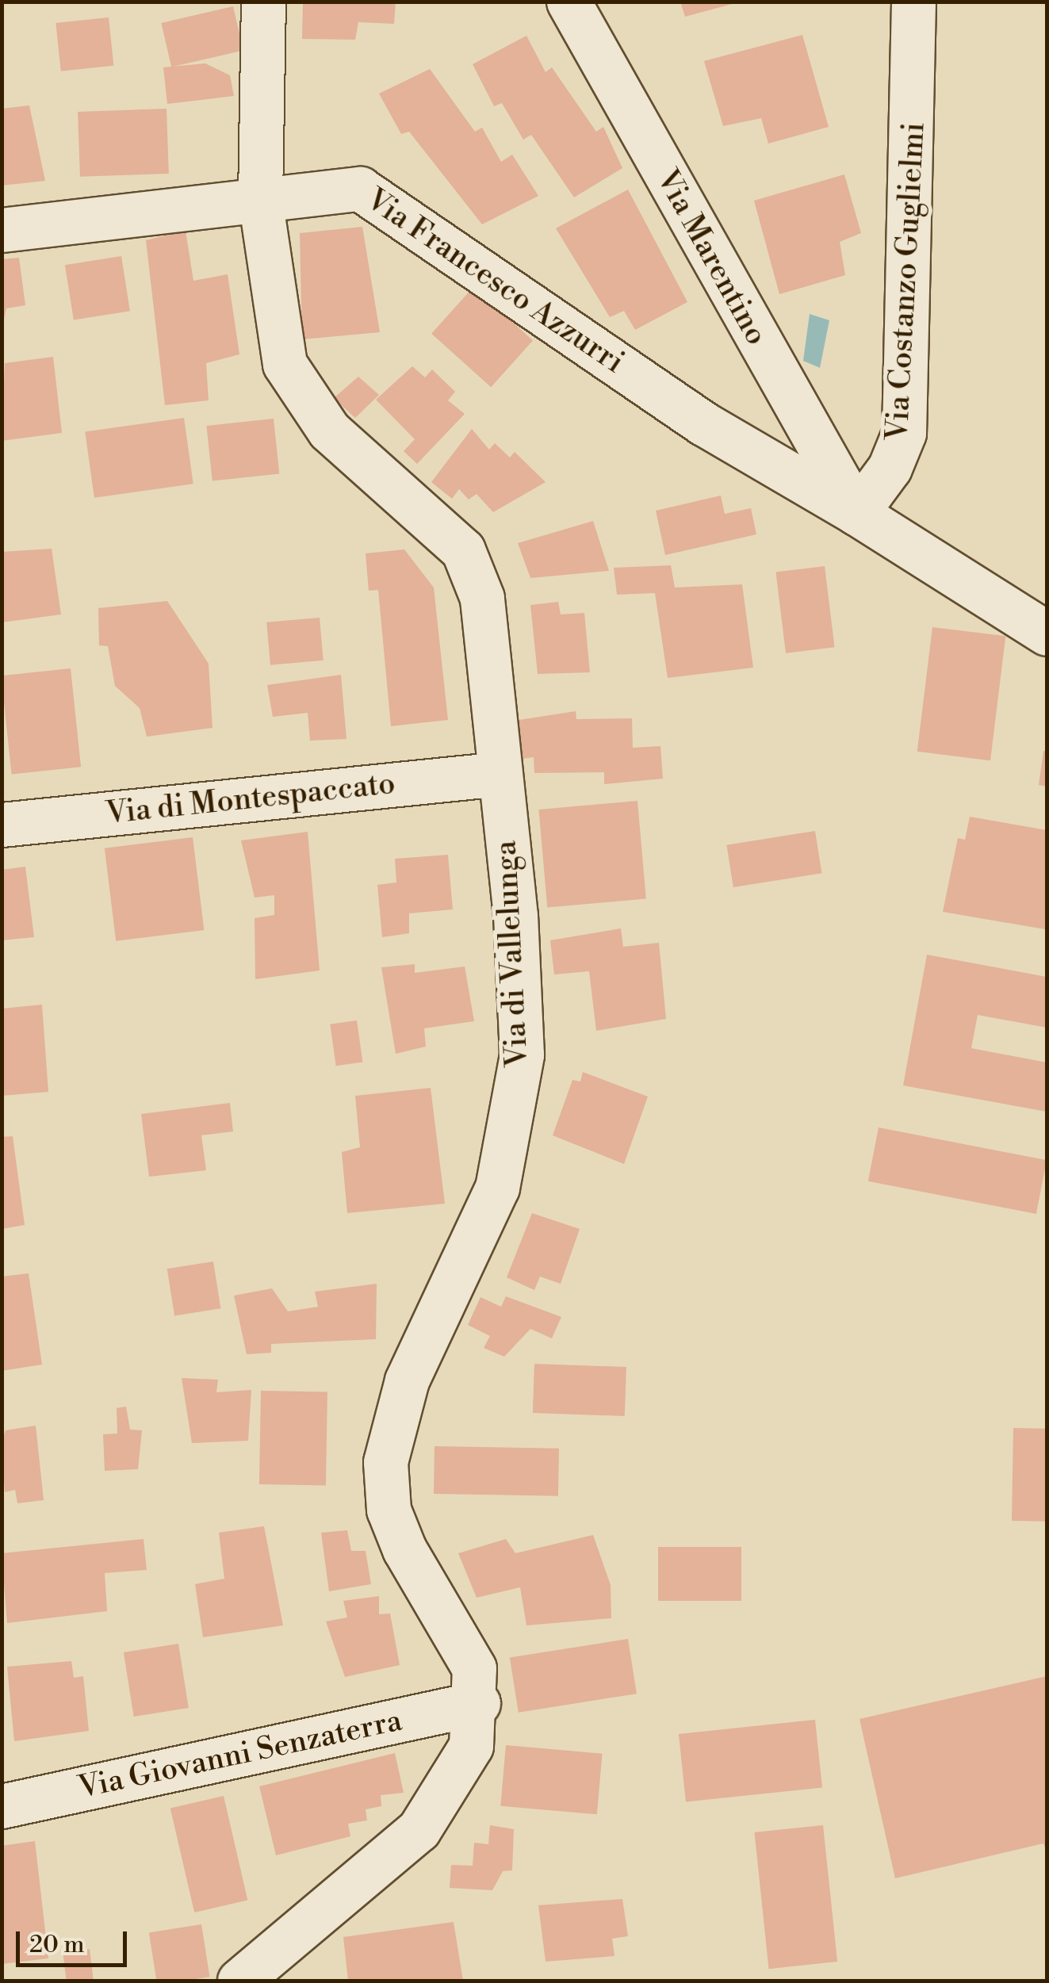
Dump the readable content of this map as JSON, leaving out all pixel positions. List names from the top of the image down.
{
  "streets": {
    "street": [
      "Via Marentino",
      "Via Francesco Azzurri",
      "Via Costanzo Guglielmi",
      "Via di Montespaccato",
      "Via di Vallelunga",
      "Via Giovanni Senzaterra"
    ]
  },
  "crossings": [
    ["Via Marentino", "Via Francesco Azzurri"],
    ["Via Marentino", "Via Costanzo Guglielmi"],
    ["Via Francesco Azzurri", "Via Costanzo Guglielmi"],
    ["Via Francesco Azzurri", "Via di Vallelunga"],
    ["Via di Montespaccato", "Via di Vallelunga"],
    ["Via di Vallelunga", "Via Giovanni Senzaterra"]
  ],
  "scale_bar": "20 m"
}
